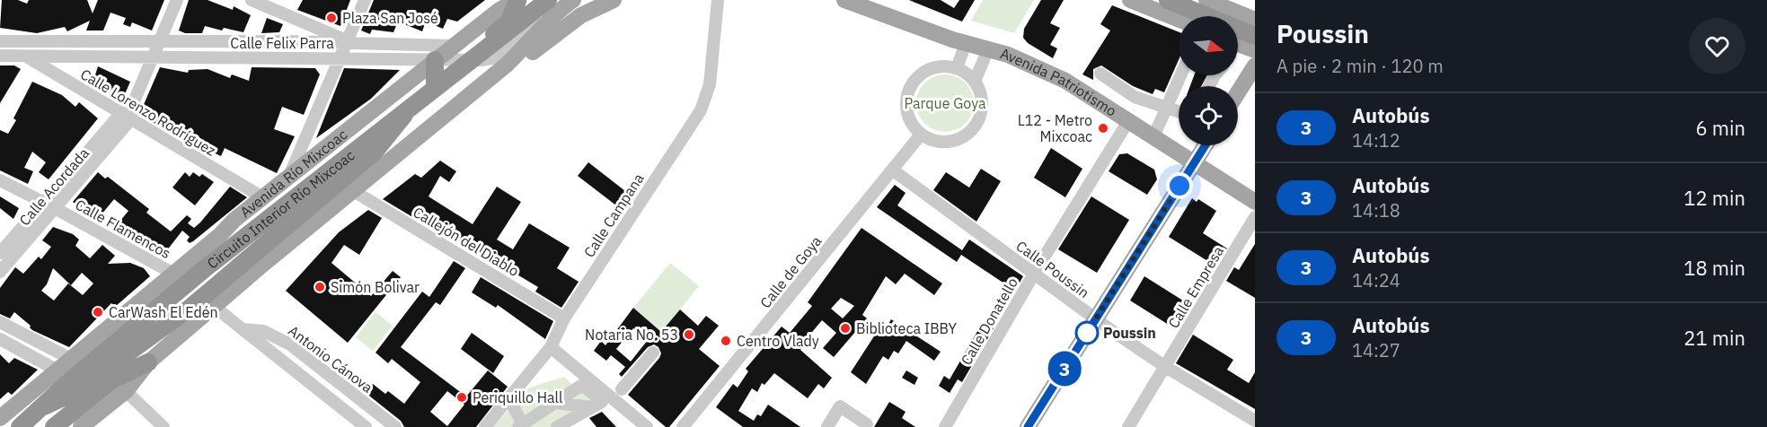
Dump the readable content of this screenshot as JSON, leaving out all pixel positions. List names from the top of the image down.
{
  "streets": {
    "highway": ["Circuito Interior Río Mixcoac"],
    "main road": ["Avenida Patriotismo", "Avenida Río Mixcoac"],
    "street": [
      "Calle Felix Parra",
      "Calle Lorenzo Rodríguez",
      "Calle Acordada",
      "Calle Campana",
      "Calle Flamencos",
      "Callejón del Diablo",
      "Calle Poussin",
      "Calle de Goya",
      "Calle Empresa",
      "Calle Donatello",
      "Antonio Cánova"
    ]
  },
  "crossings": [
    ["Calle Felix Parra", "Calle Lorenzo Rodríguez"],
    ["Calle Felix Parra", "Avenida Río Mixcoac"],
    ["Calle Felix Parra", "Circuito Interior Río Mixcoac"],
    ["Avenida Patriotismo", "Calle Donatello"],
    ["Calle Lorenzo Rodríguez", "Calle Acordada"],
    ["Avenida Río Mixcoac", "Calle Flamencos"],
    ["Calle Acordada", "Calle Flamencos"],
    ["Calle Campana", "Callejón del Diablo"],
    ["Calle Poussin", "Calle de Goya"],
    ["Calle Poussin", "Calle Empresa"],
    ["Calle Poussin", "Calle Donatello"]
  ],
  "parks": ["Parque Goya"],
  "places": [
    "Plaza San José",
    "L12 - Metro Mixcoac",
    "Simón Bolivar",
    "CarWash El Edén",
    "Biblioteca IBBY",
    "Poussin",
    "Notaria No. 53",
    "Centro Vlady",
    "Periquillo Hall"
  ],
  "lines": ["bus line 3"],
  "north": "right",
  "page": {
    "on_map": "3",
    "heading": ["Poussin", "A pie · 2 min · 120 m"],
    "list": [
      {
        "mark": "3",
        "name": "Autobús",
        "note": "14:12",
        "value": "6 min"
      },
      {
        "mark": "3",
        "name": "Autobús",
        "note": "14:18",
        "value": "12 min"
      },
      {
        "mark": "3",
        "name": "Autobús",
        "note": "14:24",
        "value": "18 min"
      },
      {
        "mark": "3",
        "name": "Autobús",
        "note": "14:27",
        "value": "21 min"
      }
    ]
  }
}
